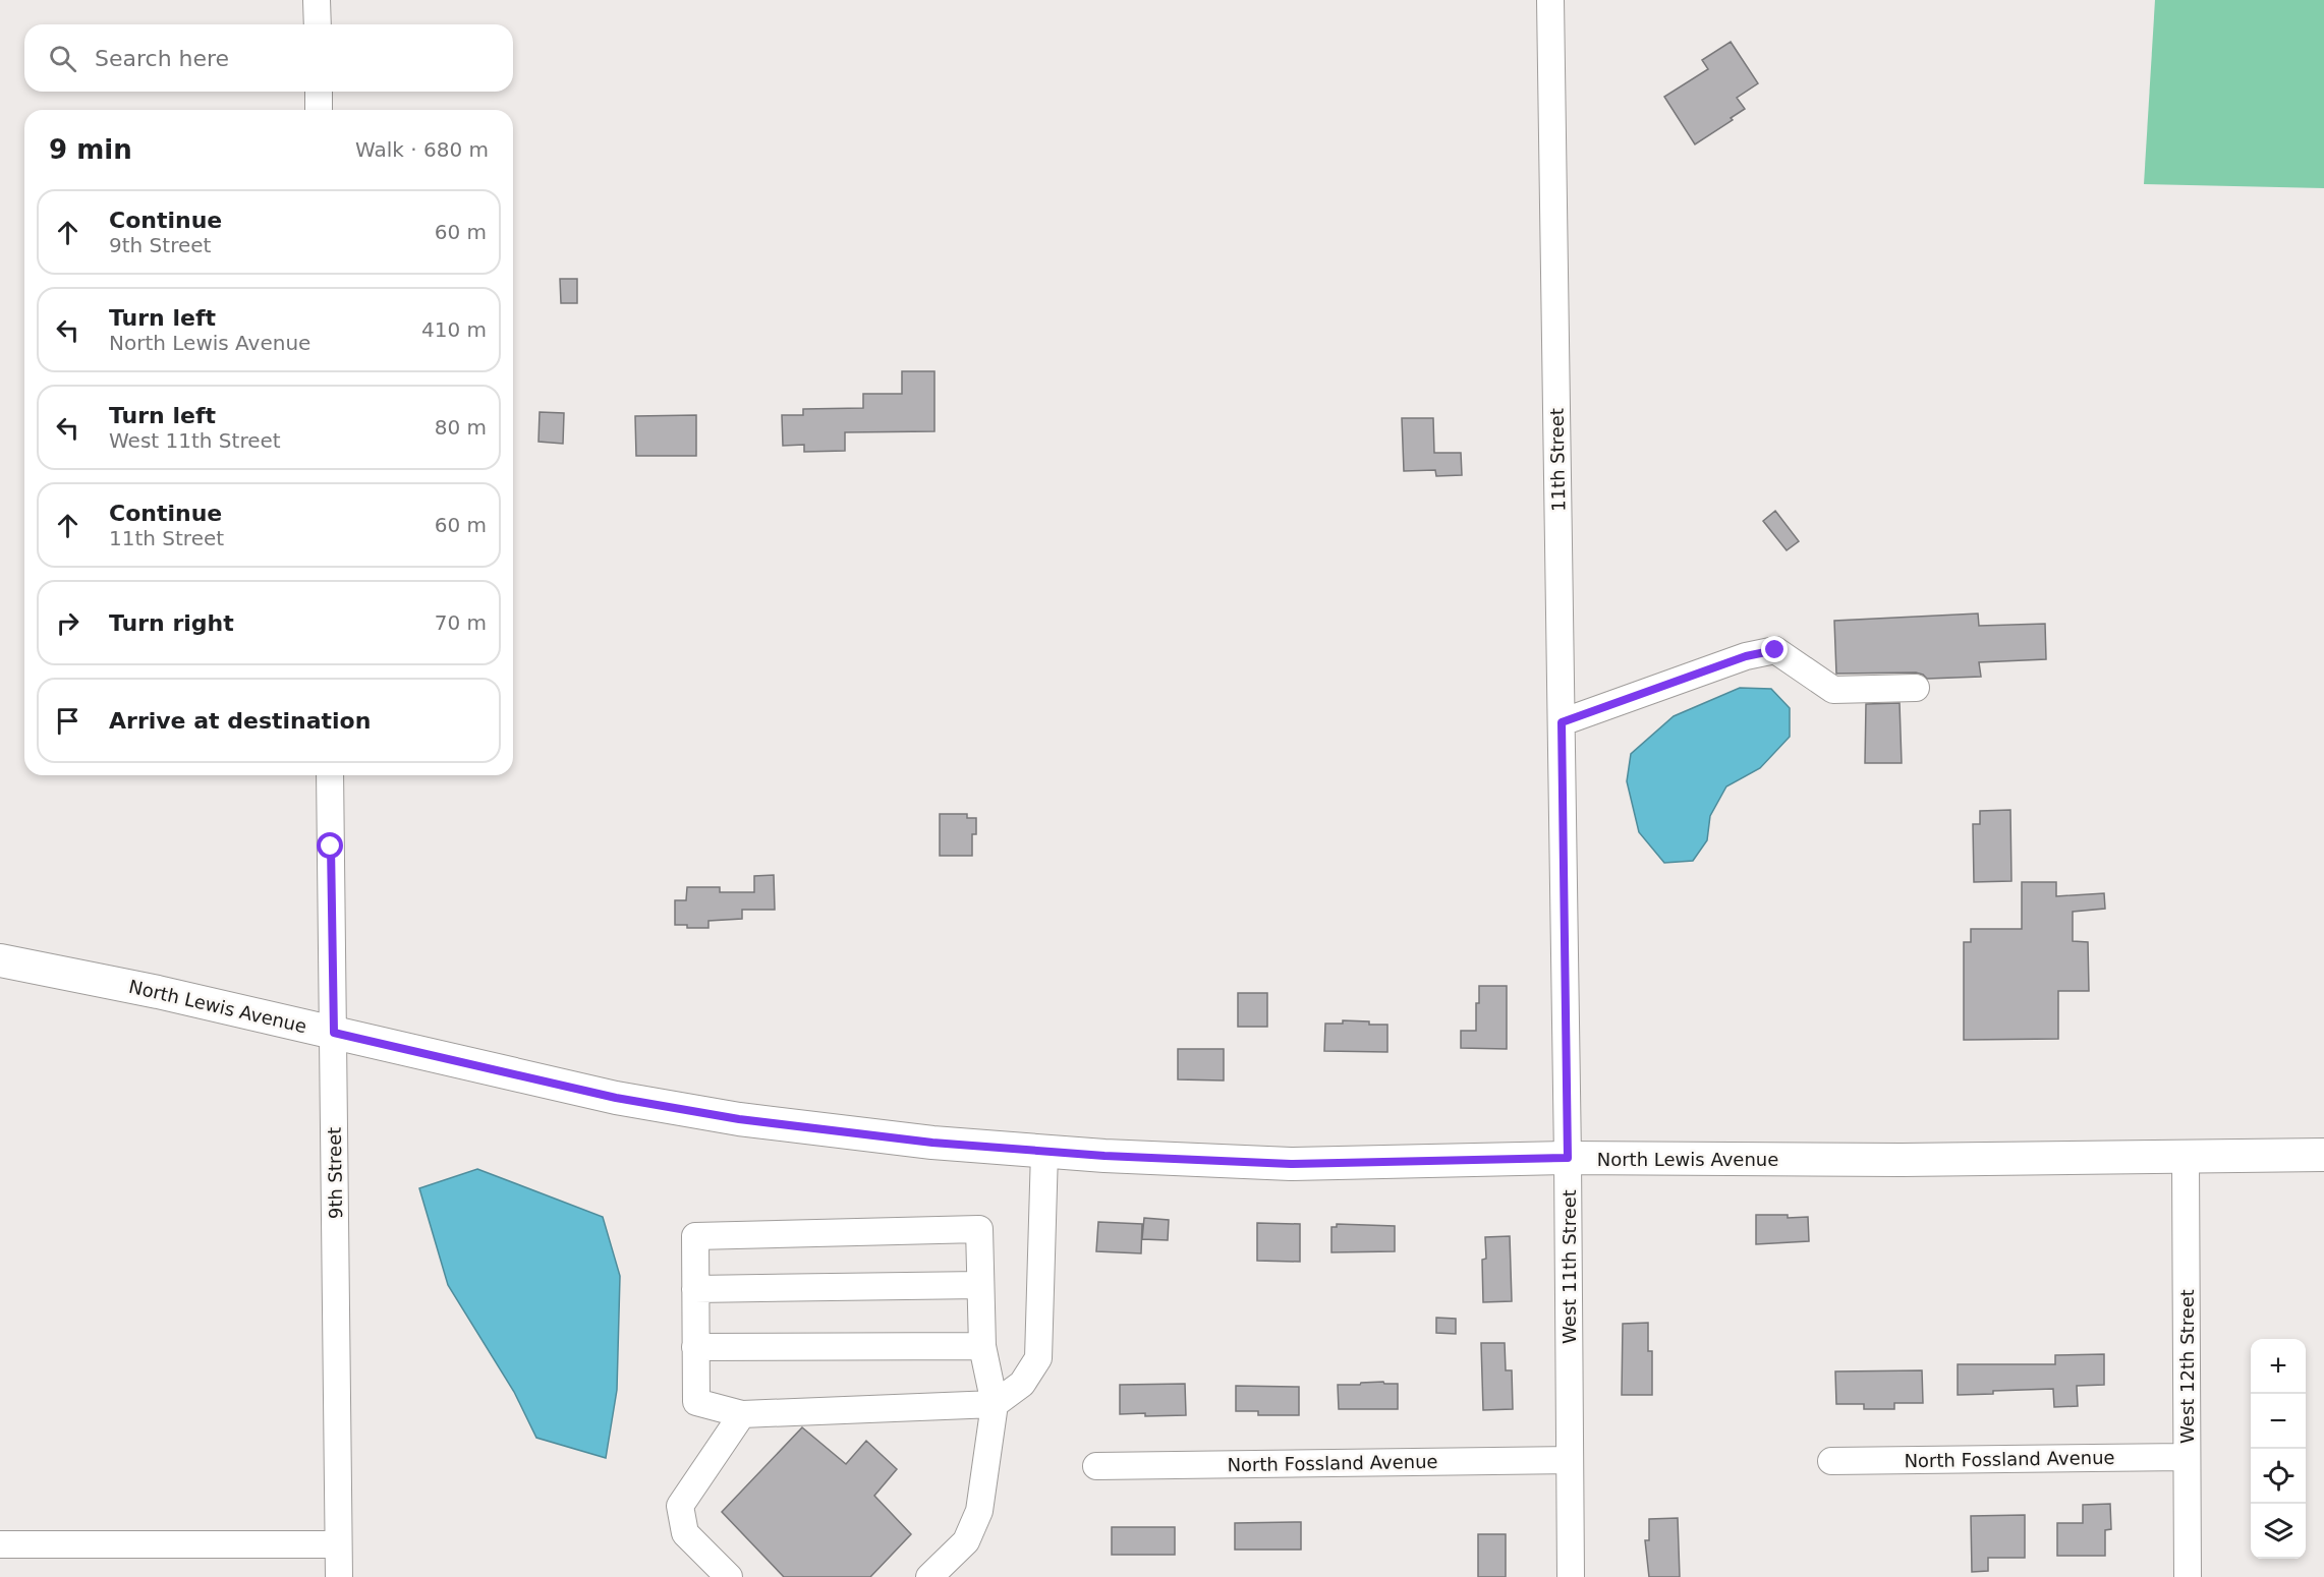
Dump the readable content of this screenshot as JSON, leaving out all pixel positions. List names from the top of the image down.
{
  "streets": {
    "main road": ["North Lewis Avenue"],
    "street": [
      "11th Street",
      "9th Street",
      "West 11th Street",
      "West 12th Street",
      "North Fossland Avenue"
    ]
  },
  "crossings": [
    ["11th Street", "West 11th Street"],
    ["North Lewis Avenue", "9th Street"],
    ["North Lewis Avenue", "West 11th Street"],
    ["North Lewis Avenue", "West 12th Street"],
    ["West 11th Street", "North Fossland Avenue"],
    ["West 12th Street", "North Fossland Avenue"]
  ],
  "page": {
    "search": "Search here",
    "heading": ["9 min", "Walk · 680 m"],
    "list": [
      ["Continue", "9th Street", "60 m"],
      ["Turn left", "North Lewis Avenue", "410 m"],
      ["Turn left", "West 11th Street", "80 m"],
      ["Continue", "11th Street", "60 m"],
      ["Turn right", "70 m"],
      "Arrive at destination"
    ],
    "map_buttons": ["+", "−"]
  }
}
